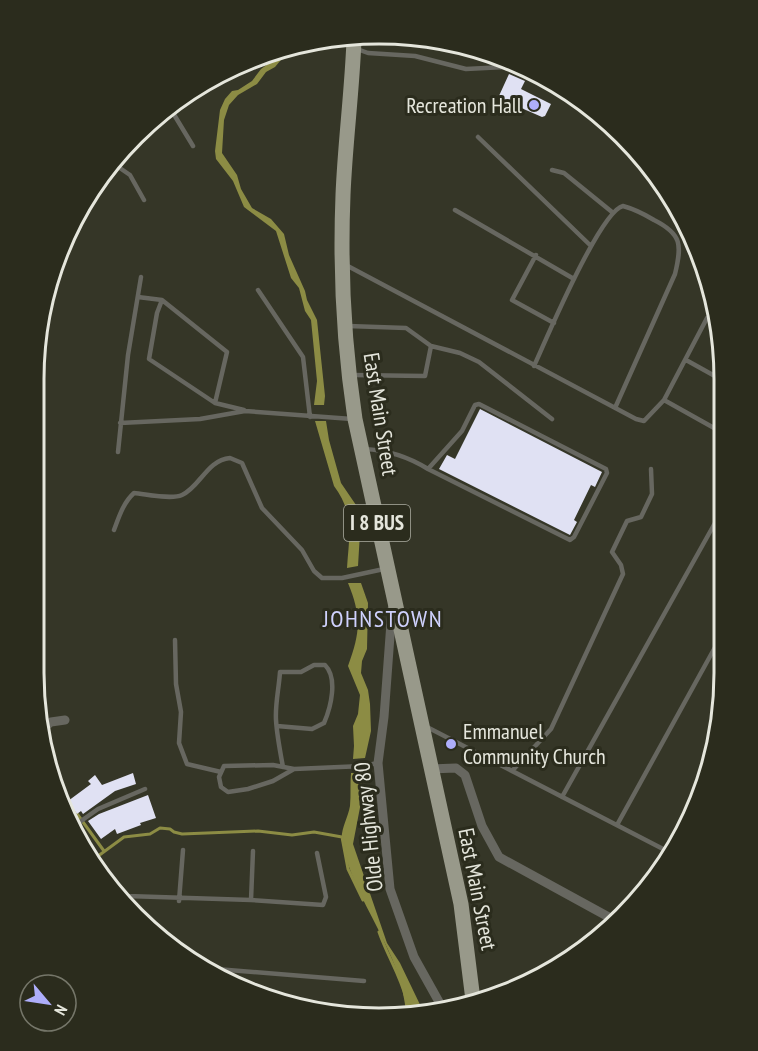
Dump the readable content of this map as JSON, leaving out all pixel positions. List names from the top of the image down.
{
  "streets": {
    "main road": ["East Main Street", "I 8 BUS"],
    "street": ["Olde Highway 80"]
  },
  "crossings": [
    ["East Main Street", "Olde Highway 80"]
  ],
  "districts": ["JOHNSTOWN"],
  "places": ["Recreation Hall", "Emmanuel Community Church"],
  "north": "bottom right"
}
